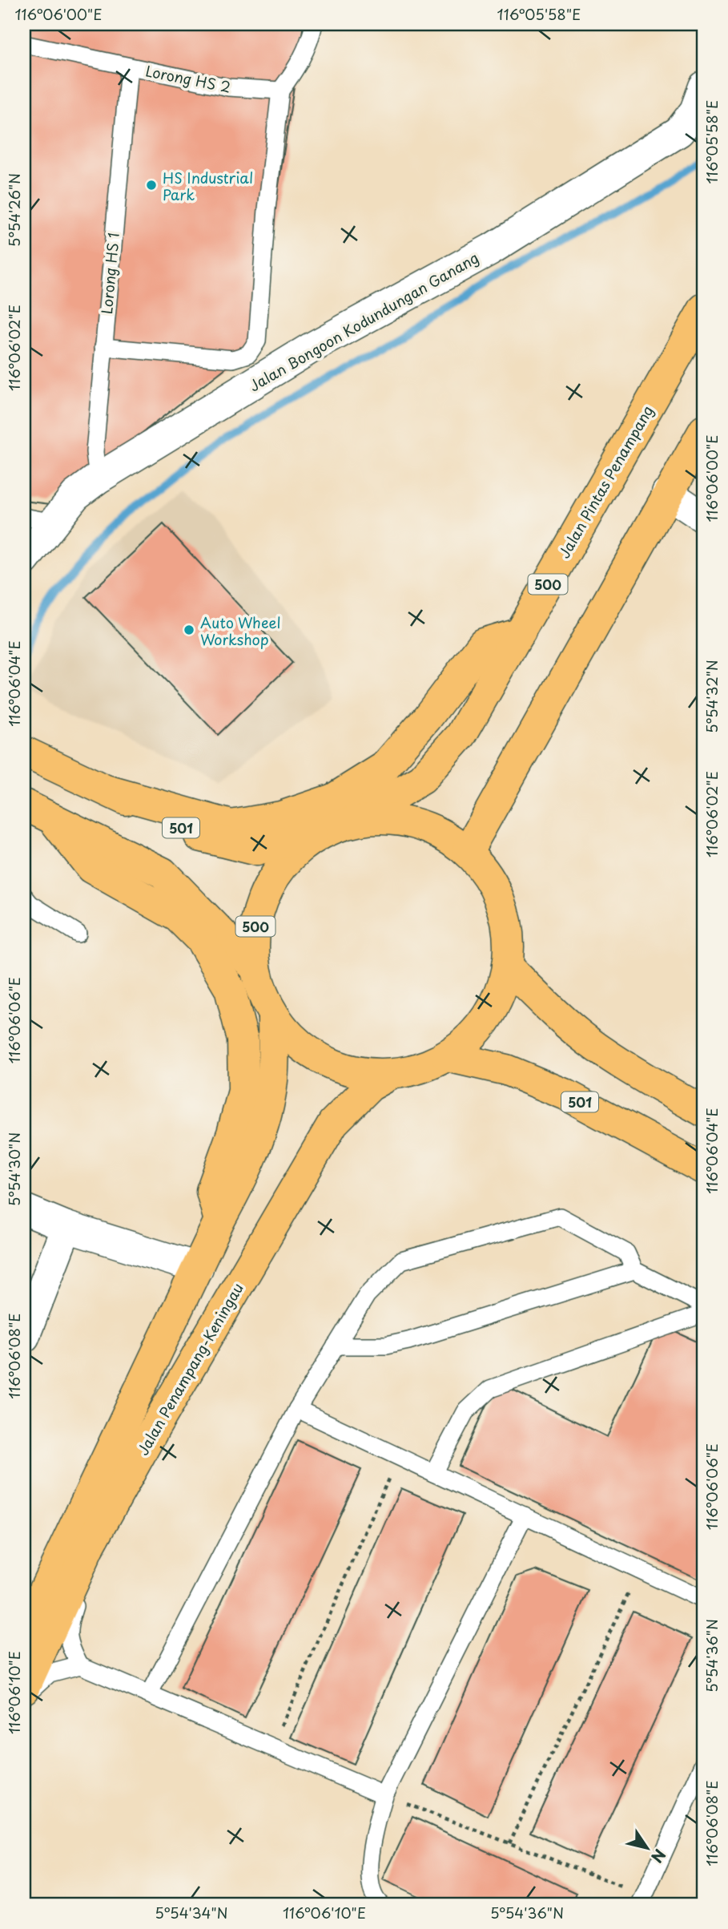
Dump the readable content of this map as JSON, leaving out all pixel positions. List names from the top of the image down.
{
  "streets": {
    "main road": [
      "Jalan Pintas Penampang",
      "500",
      "501",
      "Jalan Penampang-Keningau"
    ],
    "street": ["Jalan Bongoon Kodundungan Ganang"],
    "lane": ["Lorong HS 2", "Lorong HS 1"]
  },
  "crossings": [
    ["Lorong HS 2", "Lorong HS 1"],
    ["Lorong HS 1", "Jalan Bongoon Kodundungan Ganang"],
    ["Jalan Pintas Penampang", "500"],
    ["Jalan Pintas Penampang", "501"],
    ["500", "501"],
    ["500", "Jalan Penampang-Keningau"]
  ],
  "places": ["HS Industrial Park", "Auto Wheel Workshop"],
  "north": "bottom right",
  "coordinates": [
    "116°06'00\"E",
    "116°05'58\"E",
    "5°54'26\"N",
    "116°06'02\"E",
    "116°06'04\"E",
    "5°54'32\"N",
    "116°06'06\"E",
    "5°54'30\"N",
    "116°06'08\"E",
    "5°54'36\"N",
    "116°06'10\"E",
    "5°54'34\"N"
  ]
}
